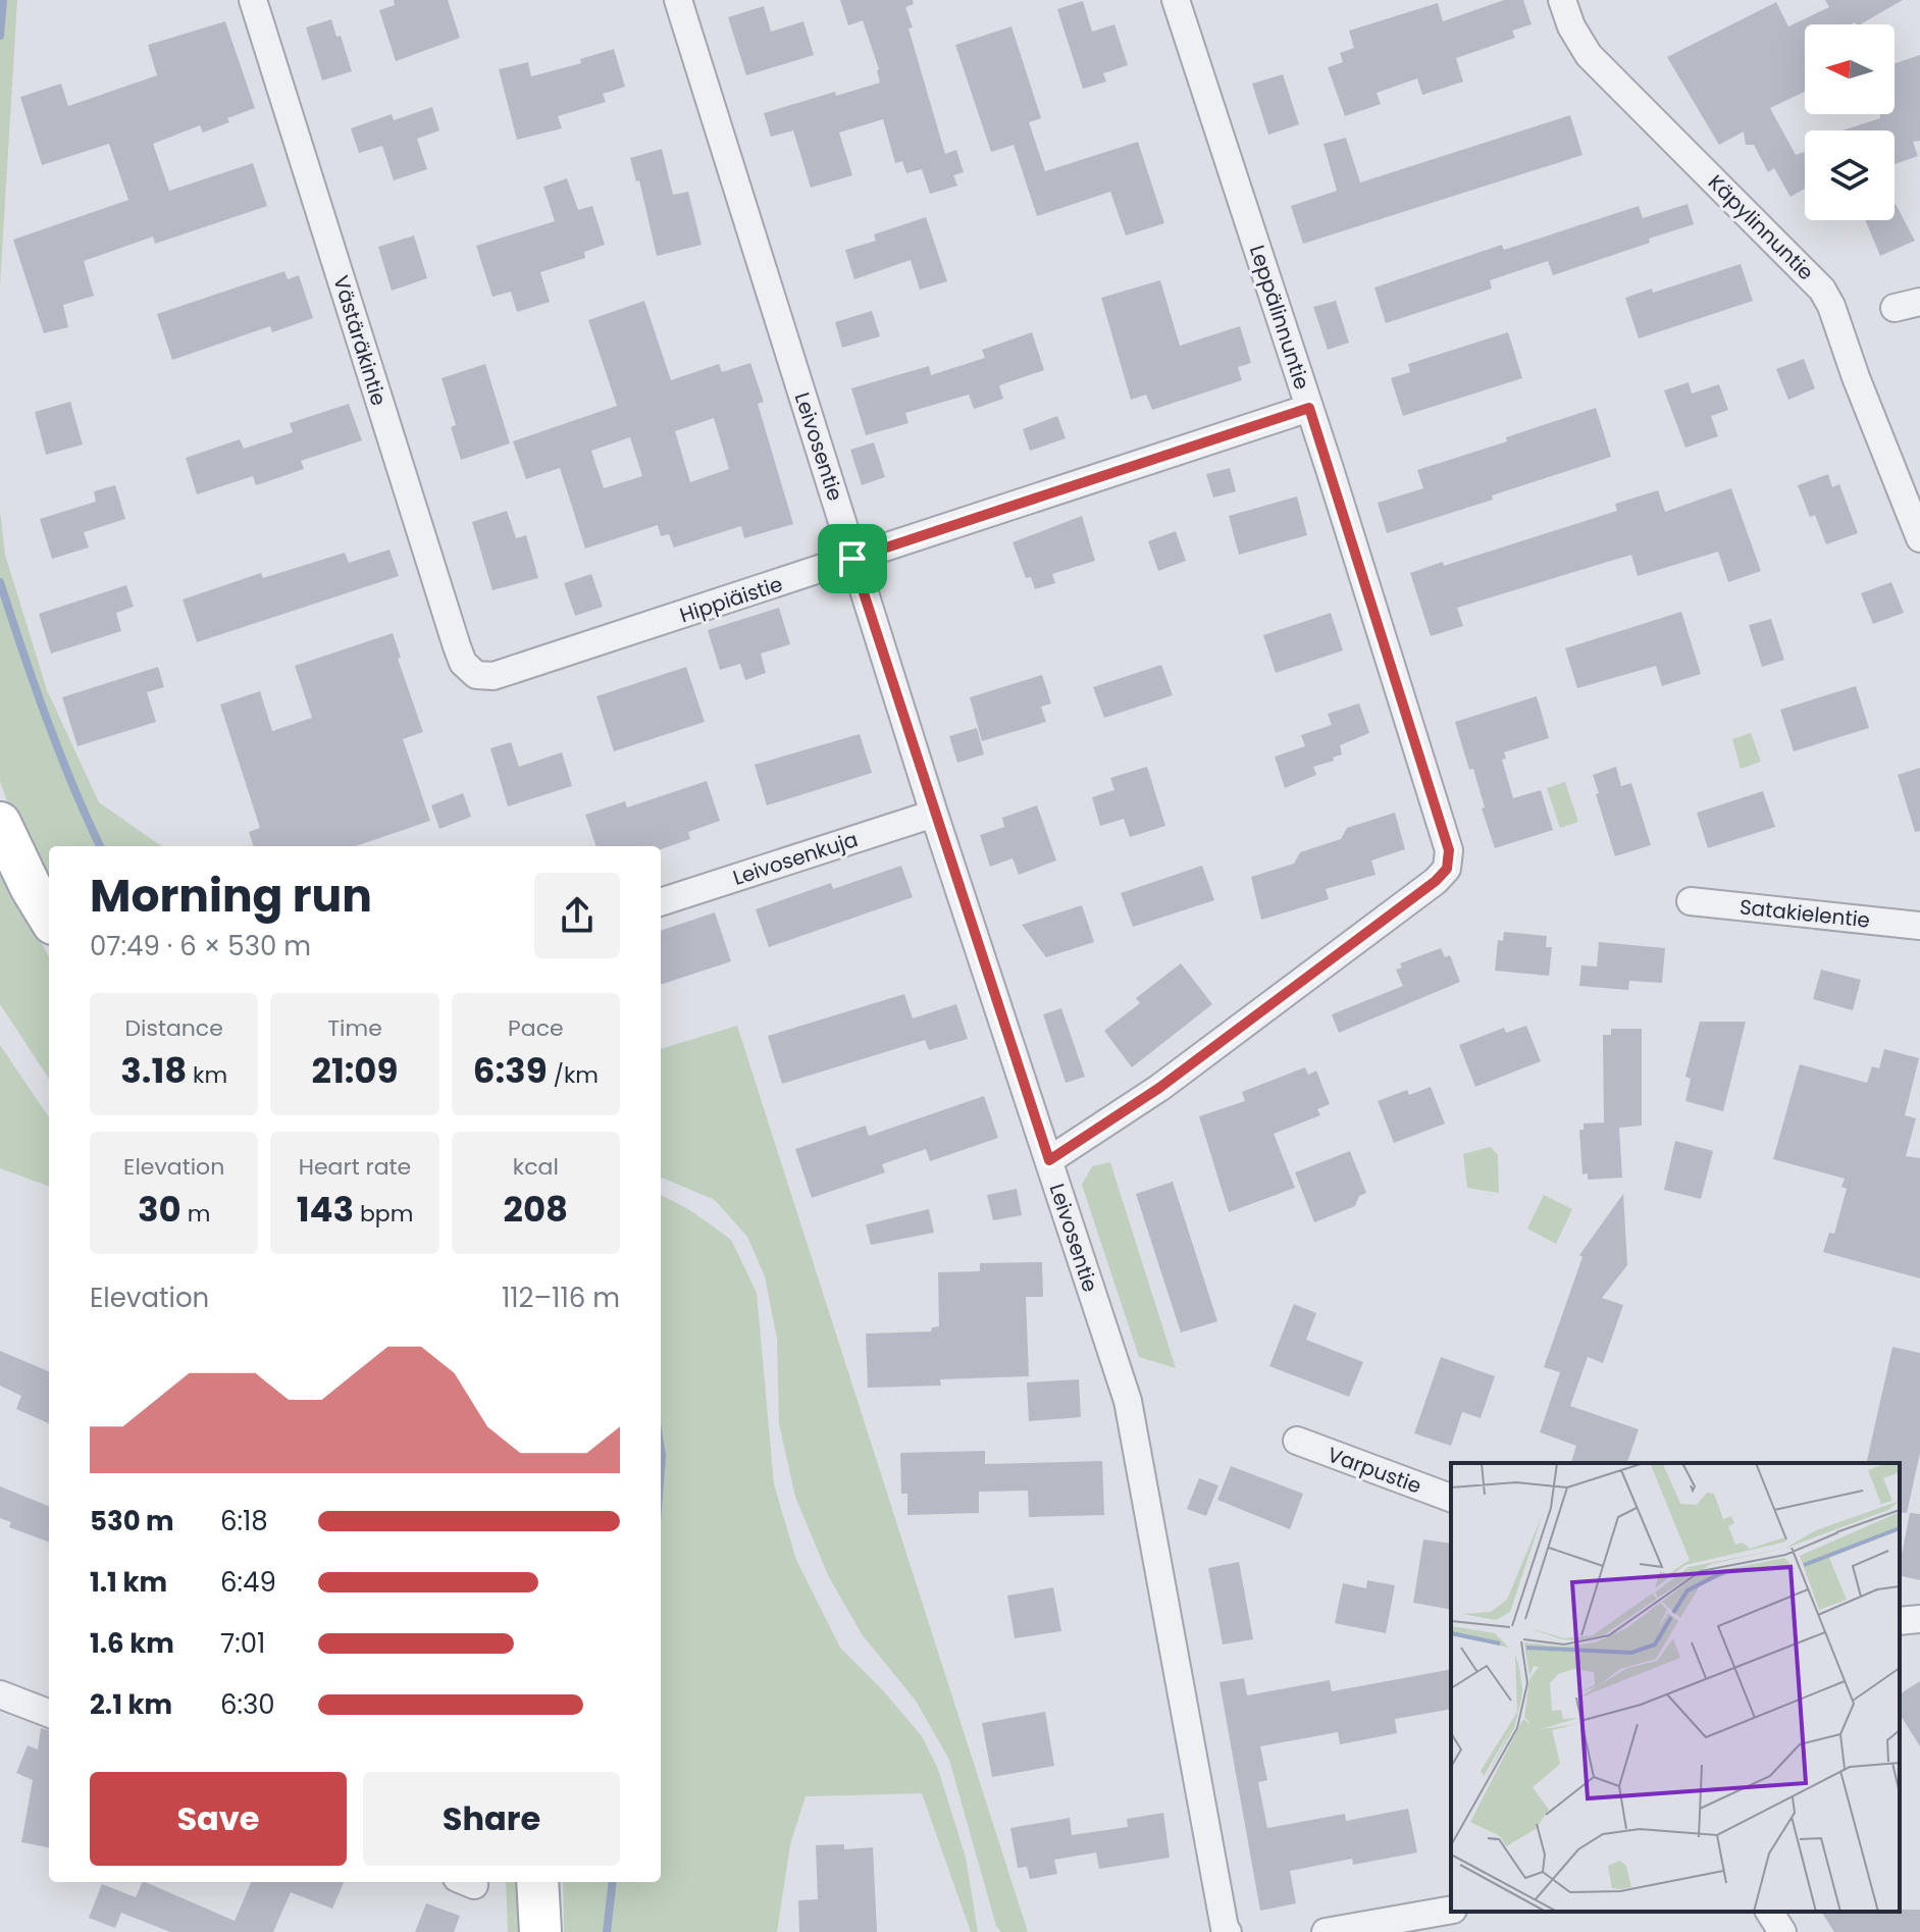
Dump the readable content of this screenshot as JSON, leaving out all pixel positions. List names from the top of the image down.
{
  "streets": {
    "street": [
      "Käpylinnuntie",
      "Leppälinnuntie",
      "Västäräkintie",
      "Leivosentie",
      "Hippiäistie",
      "Leivosenkuja",
      "Satakielentie",
      "Varpustie"
    ]
  },
  "crossings": [
    ["Leppälinnuntie", "Leivosentie"],
    ["Leppälinnuntie", "Hippiäistie"],
    ["Västäräkintie", "Hippiäistie"],
    ["Leivosentie", "Hippiäistie"],
    ["Leivosentie", "Leivosenkuja"]
  ],
  "north": "left",
  "page": {
    "heading": ["Morning run", "07:49 · 6 × 530 m"],
    "stats": [
      ["Distance", "3.18 km"],
      ["Time", "21:09"],
      ["Pace", "6:39 /km"],
      ["Elevation", "30 m"],
      ["Heart rate", "143 bpm"],
      ["kcal", "208"]
    ],
    "chart": ["Elevation", "112–116 m"],
    "list": [
      {
        "name": "530 m",
        "note": "6:18"
      },
      {
        "name": "1.1 km",
        "note": "6:49"
      },
      {
        "name": "1.6 km",
        "note": "7:01"
      },
      {
        "name": "2.1 km",
        "note": "6:30"
      }
    ],
    "buttons": ["Save", "Share"]
  }
}
